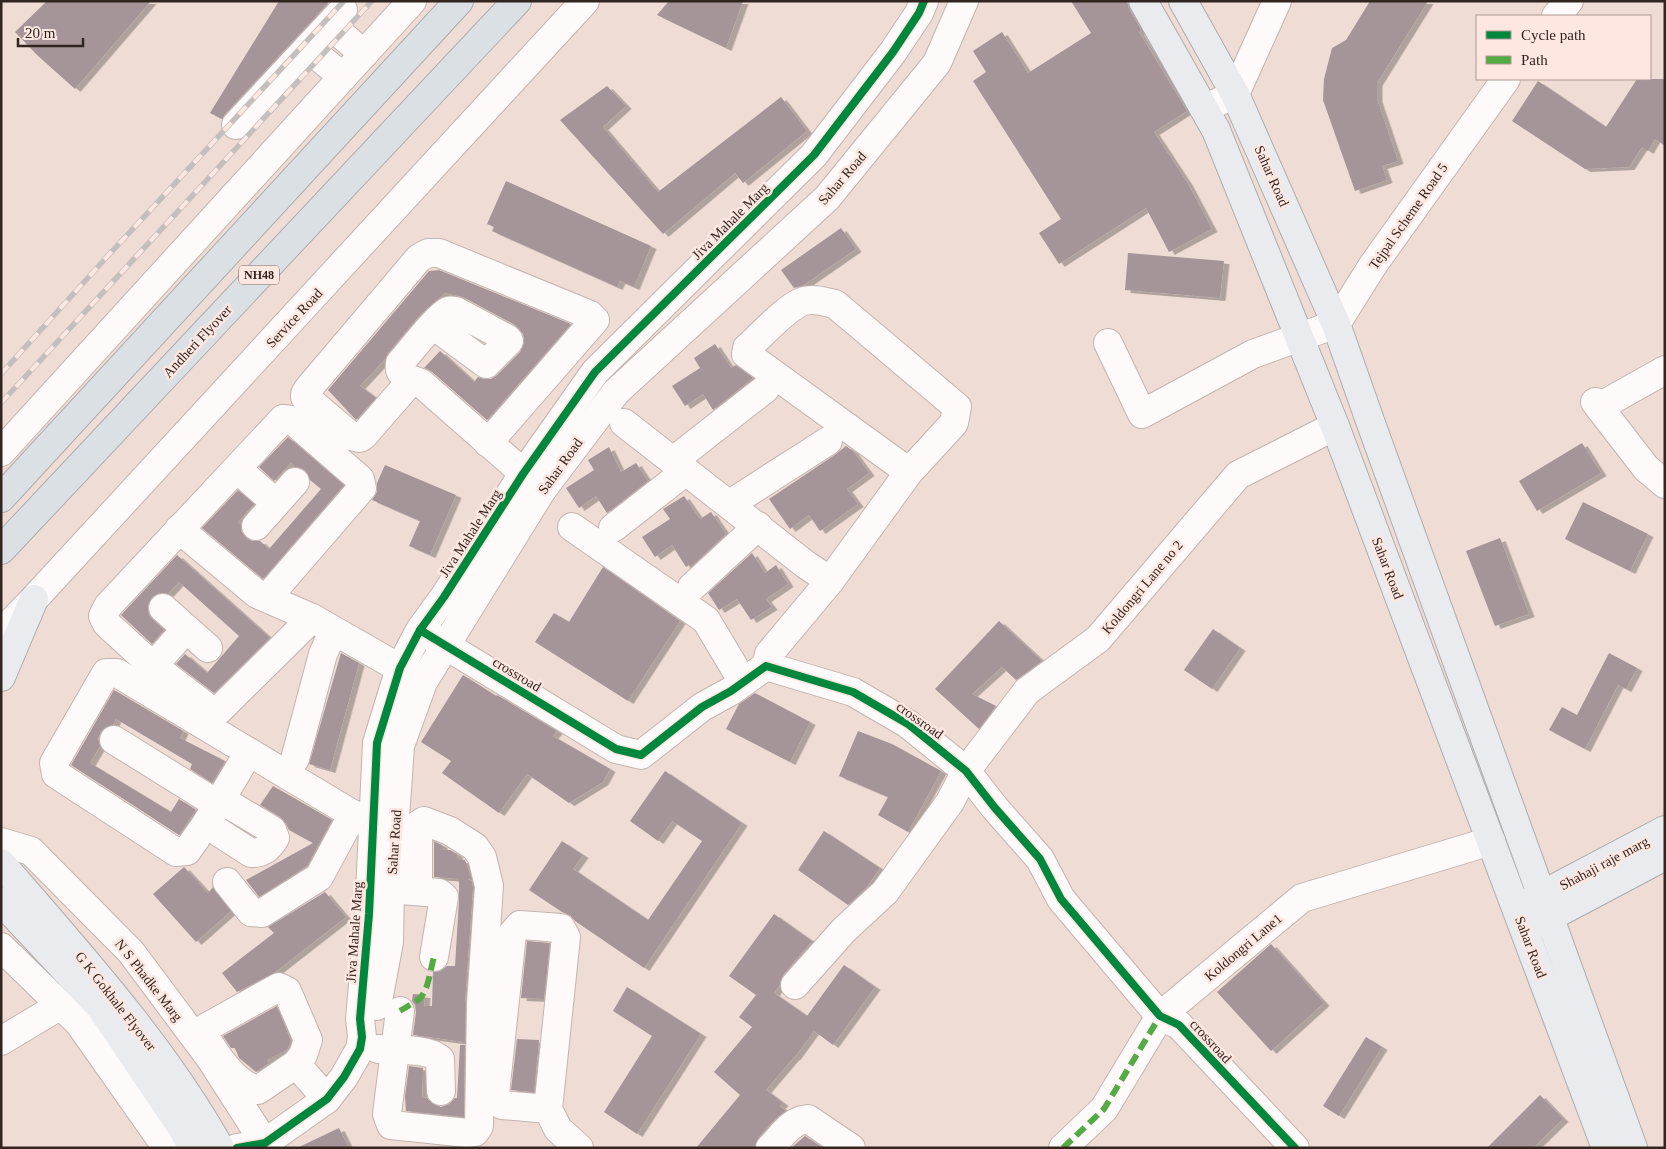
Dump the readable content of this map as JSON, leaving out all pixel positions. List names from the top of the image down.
{
  "streets": {
    "highway": ["NH48", "Andheri Flyover"],
    "main road": ["Sahar Road", "Shahaji raje marg", "G K Gokhale Flyover"],
    "street": [
      "Tejpal Scheme Road 5",
      "Jiva Mahale Marg",
      "Service Road",
      "Koldongri Lane no 2",
      "crossroad",
      "Koldongri Lane1",
      "N S Phadke Marg"
    ]
  },
  "crossings": [
    ["Sahar Road", "Tejpal Scheme Road 5"],
    ["Sahar Road", "Jiva Mahale Marg"],
    ["Sahar Road", "Koldongri Lane no 2"],
    ["Sahar Road", "crossroad"],
    ["Sahar Road", "Shahaji raje marg"],
    ["Sahar Road", "Koldongri Lane1"],
    ["Jiva Mahale Marg", "crossroad"],
    ["Koldongri Lane no 2", "crossroad"],
    ["crossroad", "Koldongri Lane1"]
  ],
  "legend": ["Cycle path", "Path"],
  "scale_bar": "20 m"
}
